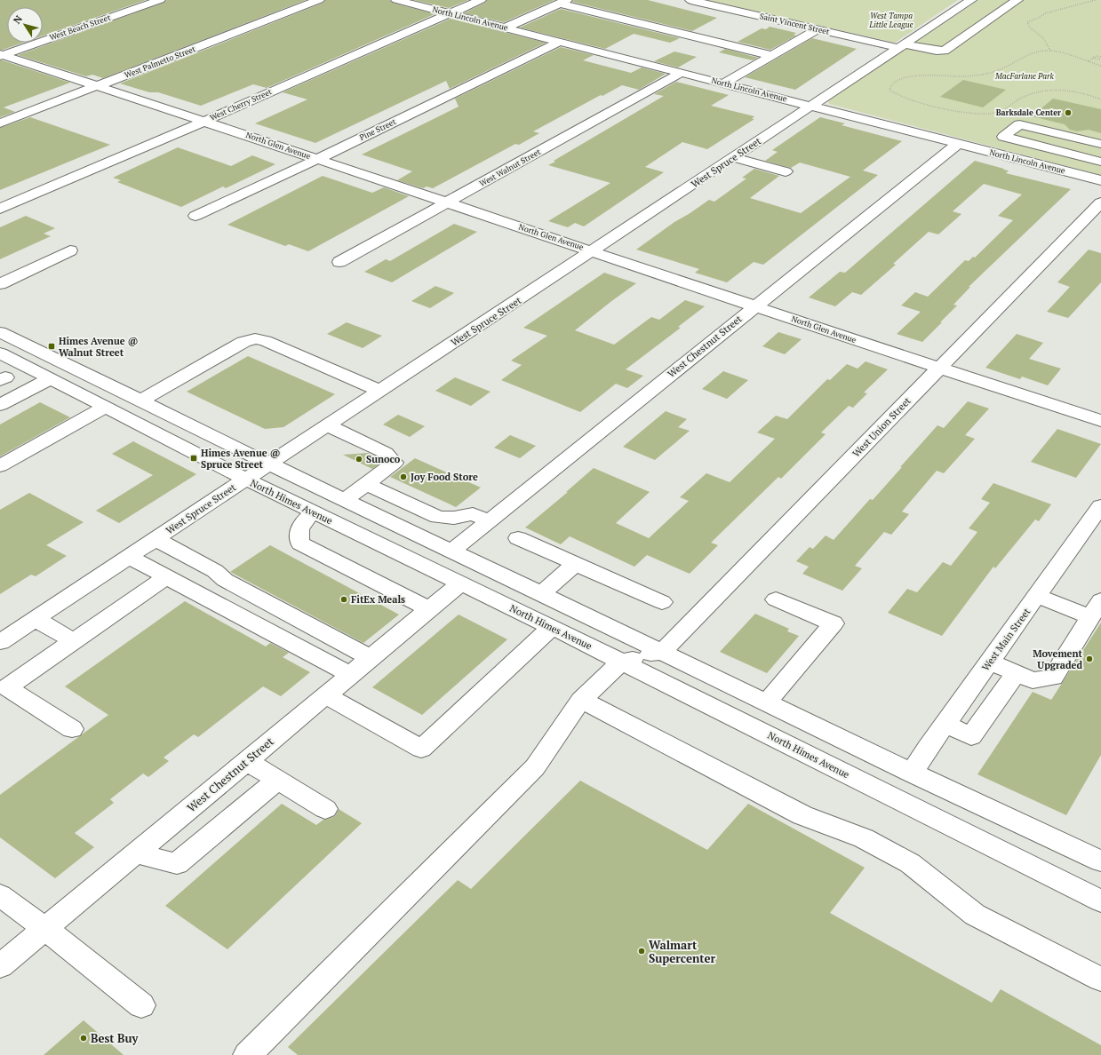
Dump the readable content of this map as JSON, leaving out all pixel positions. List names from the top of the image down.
{
  "streets": {
    "street": [
      "North Lincoln Avenue",
      "Saint Vincent Street",
      "West Beach Street",
      "West Palmetto Street",
      "West Cherry Street",
      "Pine Street",
      "North Glen Avenue",
      "West Spruce Street",
      "West Walnut Street",
      "West Chestnut Street",
      "West Union Street",
      "North Himes Avenue",
      "West Main Street"
    ]
  },
  "crossings": [
    ["North Lincoln Avenue", "West Cherry Street"],
    ["North Lincoln Avenue", "Pine Street"],
    ["North Lincoln Avenue", "West Spruce Street"],
    ["North Lincoln Avenue", "West Walnut Street"],
    ["North Lincoln Avenue", "West Chestnut Street"],
    ["Saint Vincent Street", "West Spruce Street"],
    ["West Beach Street", "North Glen Avenue"],
    ["West Palmetto Street", "North Glen Avenue"],
    ["West Cherry Street", "North Glen Avenue"],
    ["Pine Street", "North Glen Avenue"],
    ["North Glen Avenue", "West Spruce Street"],
    ["North Glen Avenue", "West Walnut Street"],
    ["North Glen Avenue", "West Chestnut Street"],
    ["North Glen Avenue", "West Union Street"],
    ["West Spruce Street", "North Himes Avenue"],
    ["West Chestnut Street", "North Himes Avenue"]
  ],
  "parks": ["West Tampa Little League", "MacFarlane Park"],
  "places": {
    "other": [
      "Barksdale Center",
      "Sunoco",
      "Joy Food Store",
      "FitEx Meals",
      "Movement Upgraded",
      "Walmart Supercenter",
      "Best Buy"
    ],
    "transit": ["Himes Avenue @ Walnut Street", "Himes Avenue @ Spruce Street"]
  },
  "north": "top left"
}
